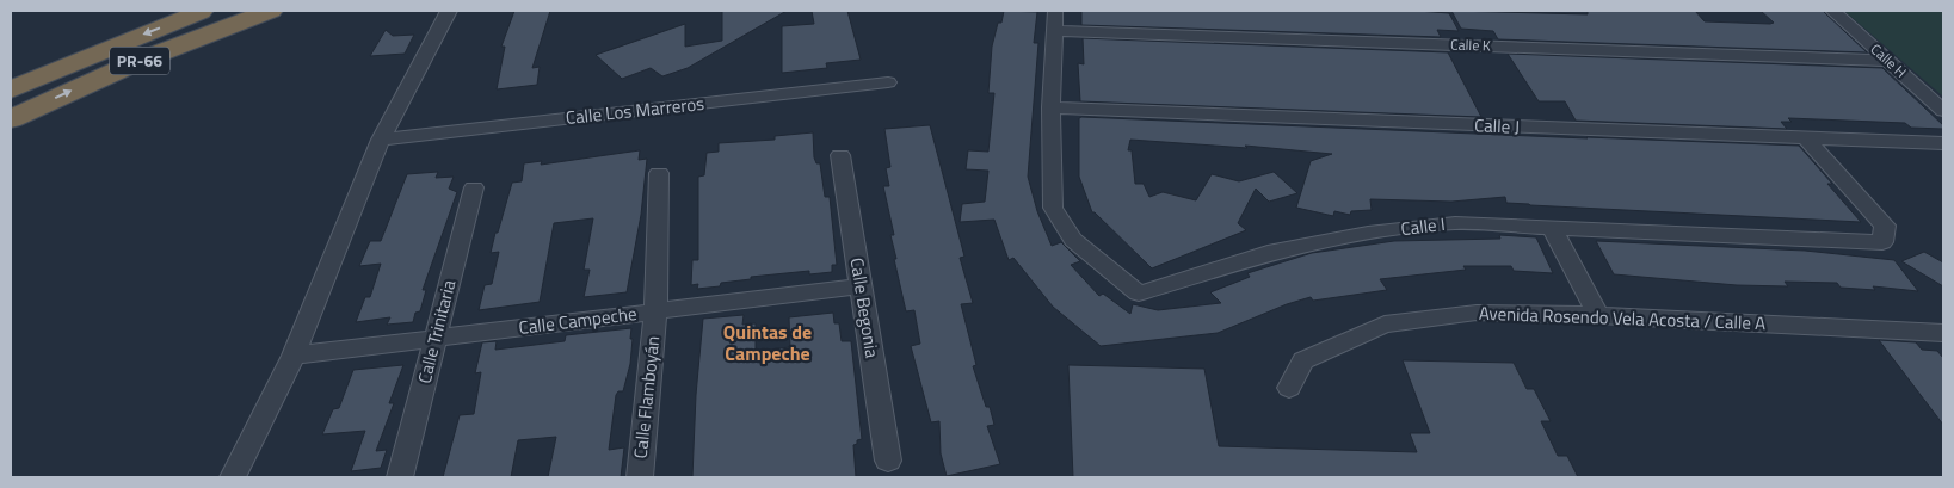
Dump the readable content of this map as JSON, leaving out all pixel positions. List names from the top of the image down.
{
  "streets": {
    "highway": ["PR-66"],
    "street": [
      "Calle K",
      "Calle H",
      "Calle Los Marreros",
      "Calle J",
      "Calle I",
      "Calle Begonia",
      "Avenida Rosendo Vela Acosta / Calle A",
      "Calle Campeche",
      "Calle Trinitaria",
      "Calle Flamboyán"
    ]
  },
  "crossings": [
    ["Calle K", "Calle H"],
    ["Calle K", "Calle I"],
    ["Calle J", "Calle I"],
    ["Calle Begonia", "Calle Campeche"],
    ["Calle Campeche", "Calle Trinitaria"],
    ["Calle Campeche", "Calle Flamboyán"]
  ],
  "districts": ["Quintas de Campeche"]
}
